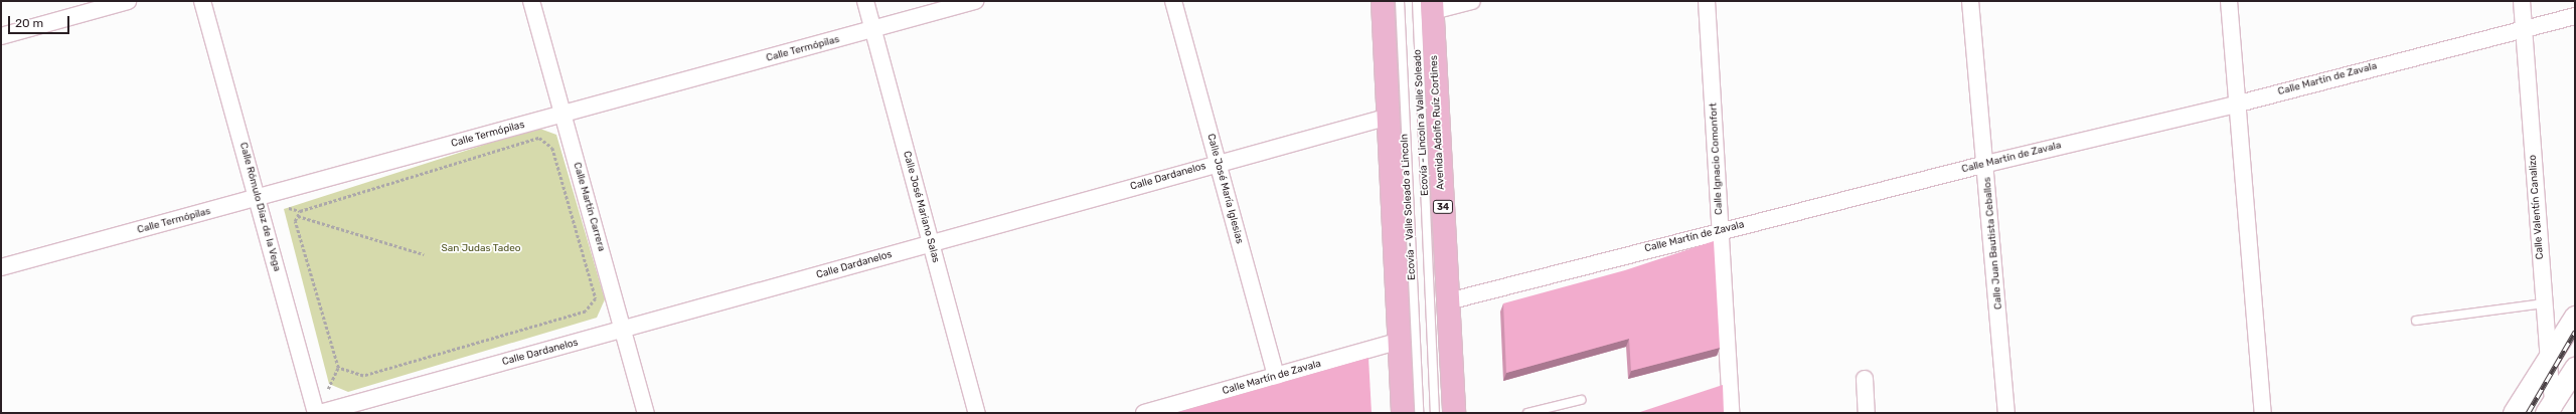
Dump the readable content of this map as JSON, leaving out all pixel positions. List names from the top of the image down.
{
  "streets": {
    "main road": ["Avenida Adolfo Ruíz Cortines", "34"],
    "street": [
      "Calle Termópilas",
      "Calle Martín de Zavala",
      "Calle Ignacio Comonfort",
      "Calle Dardanelos",
      "Calle José María Iglesias",
      "Calle Rómulo Díaz de la Vega",
      "Calle Martín Carrera",
      "Calle José Mariano Salas",
      "Calle Valentín Canalizo",
      "Calle Juan Bautista Ceballos"
    ],
    "lane": ["Ecovía - Lincoln a Valle Soleado", "Ecovía - Valle Soleado a Lincoln"]
  },
  "crossings": [
    ["Calle Termópilas", "Calle Rómulo Díaz de la Vega"],
    ["Calle Termópilas", "Calle Martín Carrera"],
    ["Calle Termópilas", "Calle José Mariano Salas"],
    ["Calle Martín de Zavala", "Avenida Adolfo Ruíz Cortines"],
    ["Calle Martín de Zavala", "Calle Ignacio Comonfort"],
    ["Calle Martín de Zavala", "Calle José María Iglesias"],
    ["Calle Martín de Zavala", "Calle Valentín Canalizo"],
    ["Calle Martín de Zavala", "Calle Juan Bautista Ceballos"],
    ["Ecovía - Lincoln a Valle Soleado", "Avenida Adolfo Ruíz Cortines"],
    ["Calle Dardanelos", "Calle José María Iglesias"],
    ["Calle Dardanelos", "Calle Martín Carrera"],
    ["Calle Dardanelos", "Calle José Mariano Salas"]
  ],
  "parks": ["San Judas Tadeo"],
  "scale_bar": "20 m"
}
